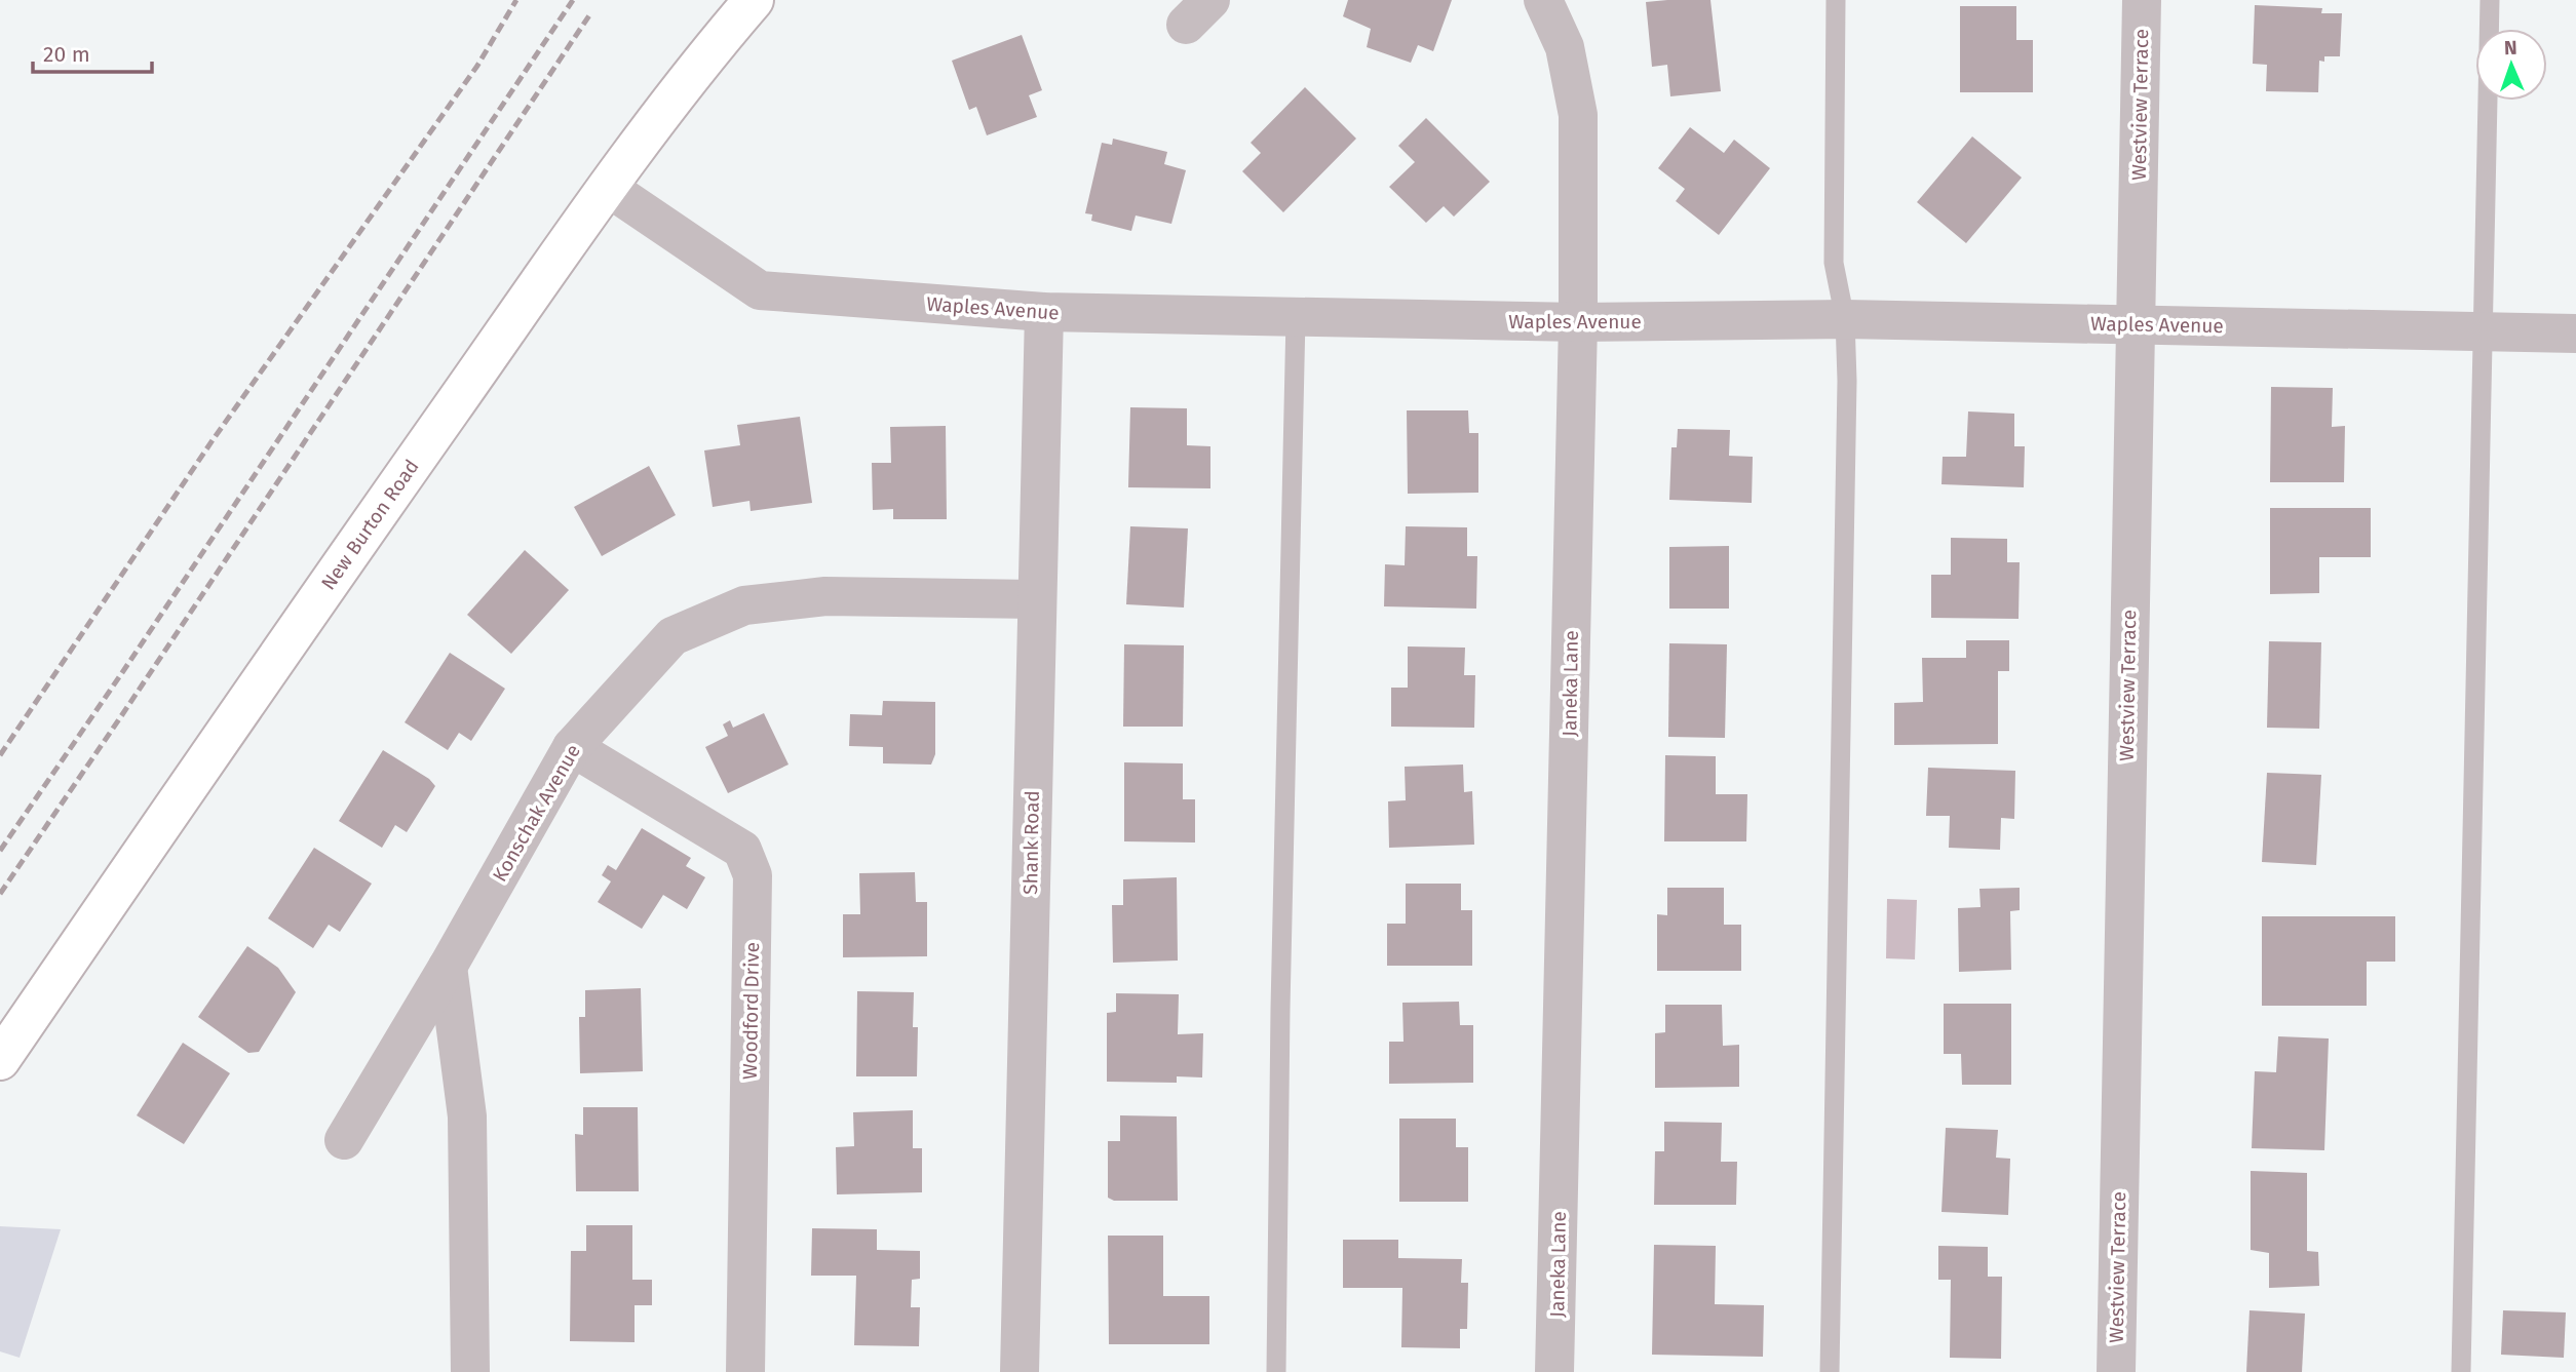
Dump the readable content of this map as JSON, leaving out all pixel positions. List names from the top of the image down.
{
  "streets": {
    "street": [
      "Westview Terrace",
      "Waples Avenue",
      "New Burton Road",
      "Janeka Lane",
      "Konschak Avenue",
      "Shank Road",
      "Woodford Drive"
    ]
  },
  "crossings": [
    ["Westview Terrace", "Waples Avenue"],
    ["Waples Avenue", "New Burton Road"],
    ["Waples Avenue", "Janeka Lane"],
    ["Waples Avenue", "Shank Road"],
    ["Konschak Avenue", "Shank Road"],
    ["Konschak Avenue", "Woodford Drive"]
  ],
  "scale_bar": "20 m",
  "north": "top"
}
